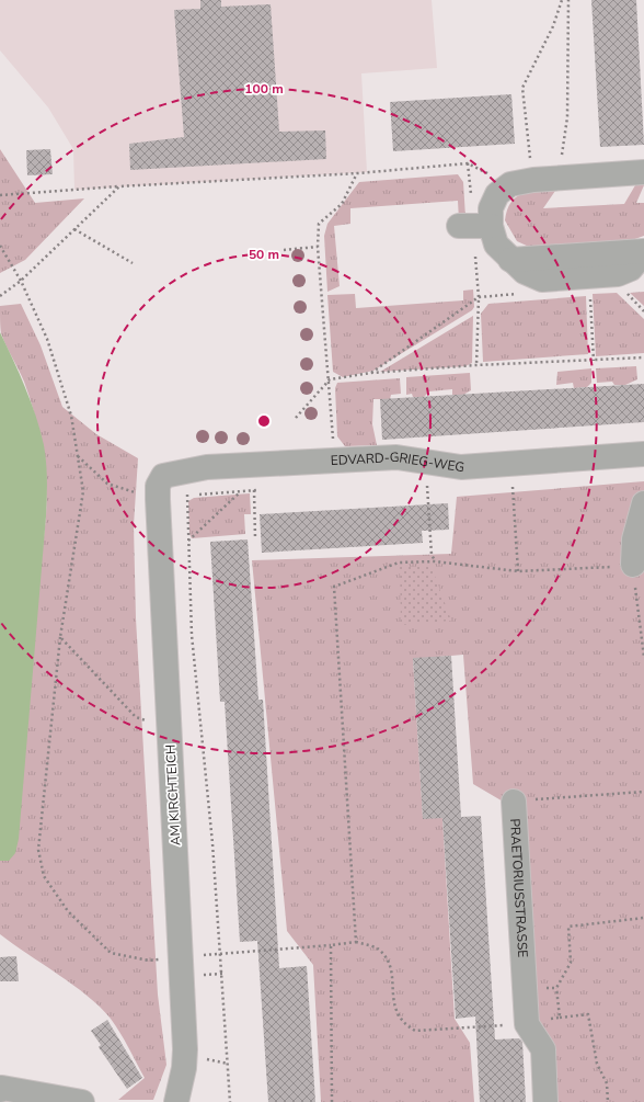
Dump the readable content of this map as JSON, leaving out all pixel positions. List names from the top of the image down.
{
  "streets": {
    "street": ["EDVARD-GRIEG-WEG", "AM KIRCHTEICH", "PRAETORIUSSTRASSE"]
  },
  "crossings": [
    ["EDVARD-GRIEG-WEG", "AM KIRCHTEICH"]
  ],
  "rings": ["100 m", "50 m"]
}
